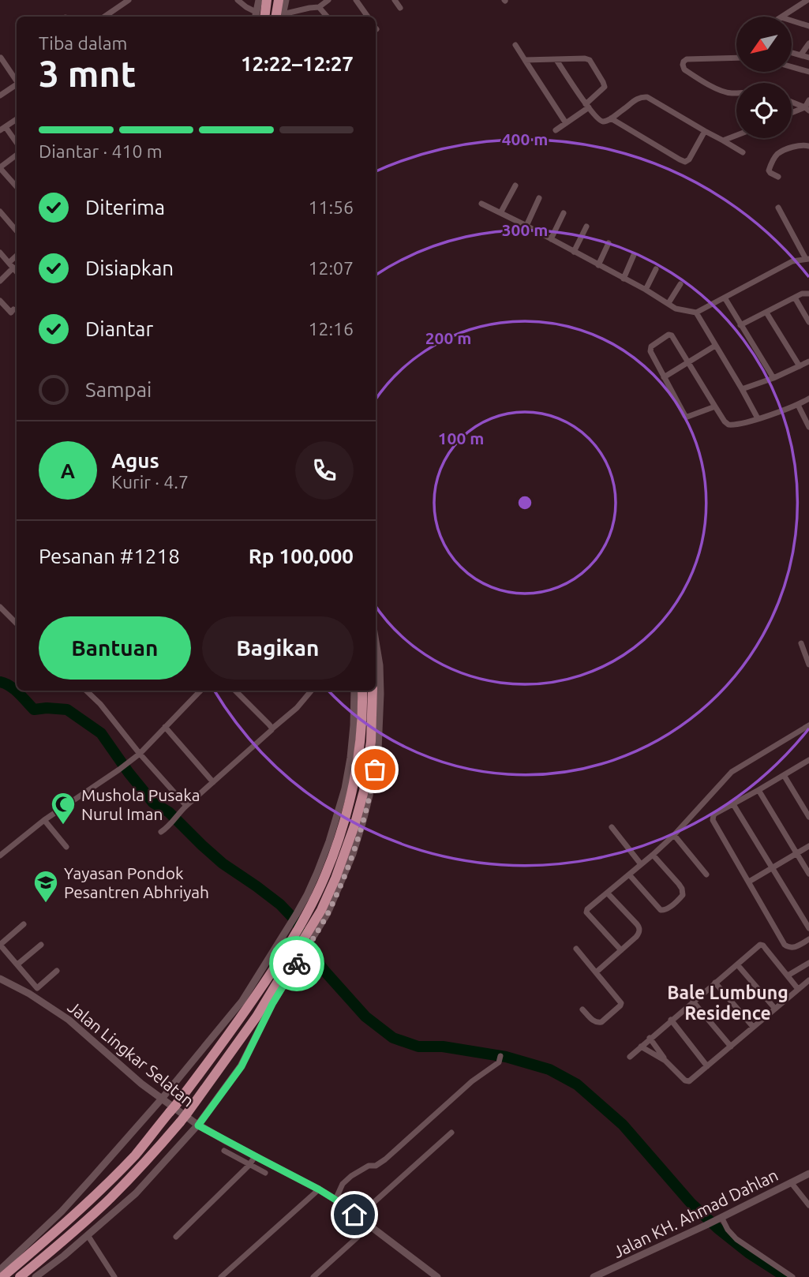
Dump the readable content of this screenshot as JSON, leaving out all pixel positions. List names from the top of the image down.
{
  "streets": {
    "street": ["Jalan Lingkar Selatan", "Jalan KH. Ahmad Dahlan"]
  },
  "districts": ["Bale Lumbung Residence"],
  "places": {
    "mosque": ["Mushola Pusaka Nurul Iman"],
    "school or university": ["Yayasan Pondok Pesantren Abhriyah"]
  },
  "north": "bottom left",
  "page": {
    "heading": ["3 mnt", "Tiba dalam", "12:22–12:27"],
    "panel": [
      "Agus",
      "Kurir · 4.7",
      "Pesanan #1218",
      "Rp 100,000"
    ],
    "bar": "Diantar · 410 m",
    "list": [
      ["Diterima", "11:56"],
      ["Disiapkan", "12:07"],
      ["Diantar", "12:16"],
      "Sampai"
    ],
    "round": "A",
    "buttons": ["Bantuan", "Bagikan"]
  },
  "rings": [
    "400 m",
    "300 m",
    "200 m",
    "100 m"
  ]
}
